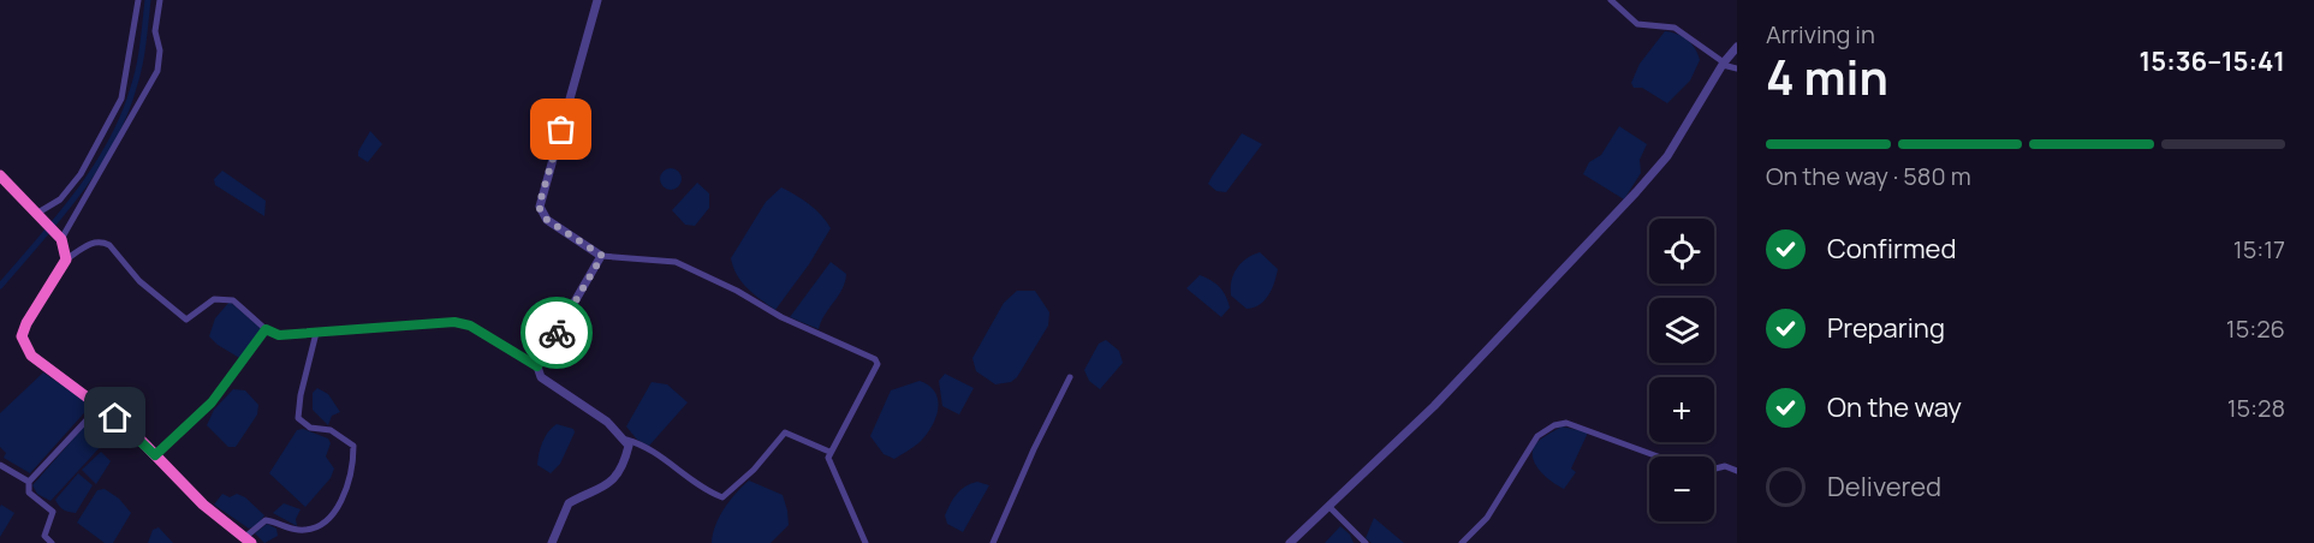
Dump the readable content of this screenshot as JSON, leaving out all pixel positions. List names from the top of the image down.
{
  "page": {
    "heading": ["4 min", "Arriving in", "15:36–15:41"],
    "bar": "On the way · 580 m",
    "list": [
      ["Confirmed", "15:17"],
      ["Preparing", "15:26"],
      ["On the way", "15:28"],
      "Delivered"
    ],
    "map_buttons": ["+", "−"]
  }
}
